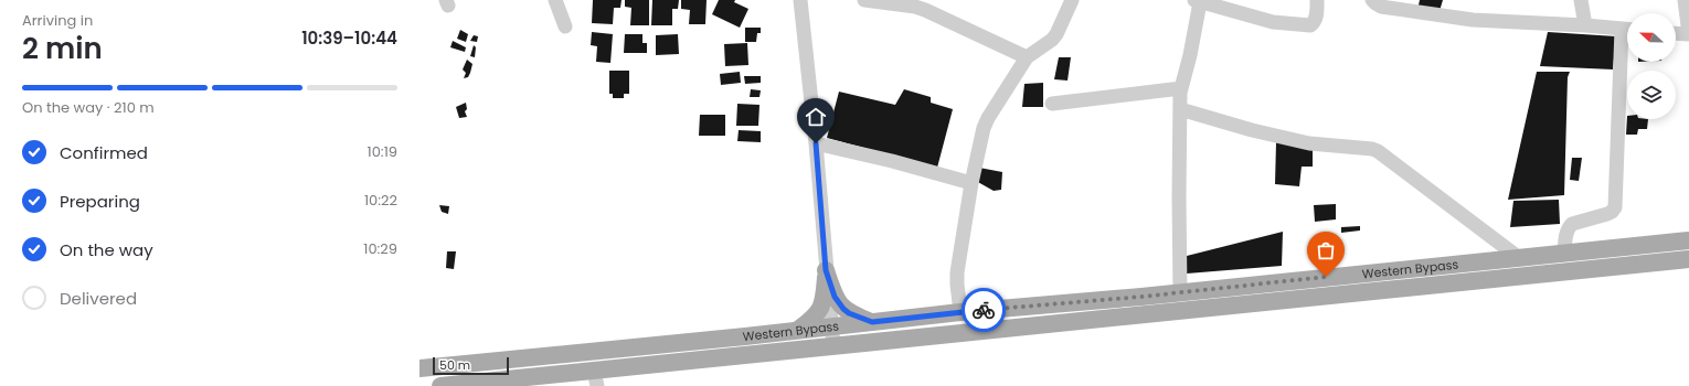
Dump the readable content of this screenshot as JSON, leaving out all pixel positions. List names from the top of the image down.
{
  "streets": {
    "main road": ["Western Bypass"]
  },
  "scale_bar": "50 m",
  "north": "left",
  "page": {
    "heading": ["2 min", "Arriving in", "10:39–10:44"],
    "bar": "On the way · 210 m",
    "list": [
      ["Confirmed", "10:19"],
      ["Preparing", "10:22"],
      ["On the way", "10:29"],
      "Delivered"
    ],
    "scale": "50 m"
  }
}
